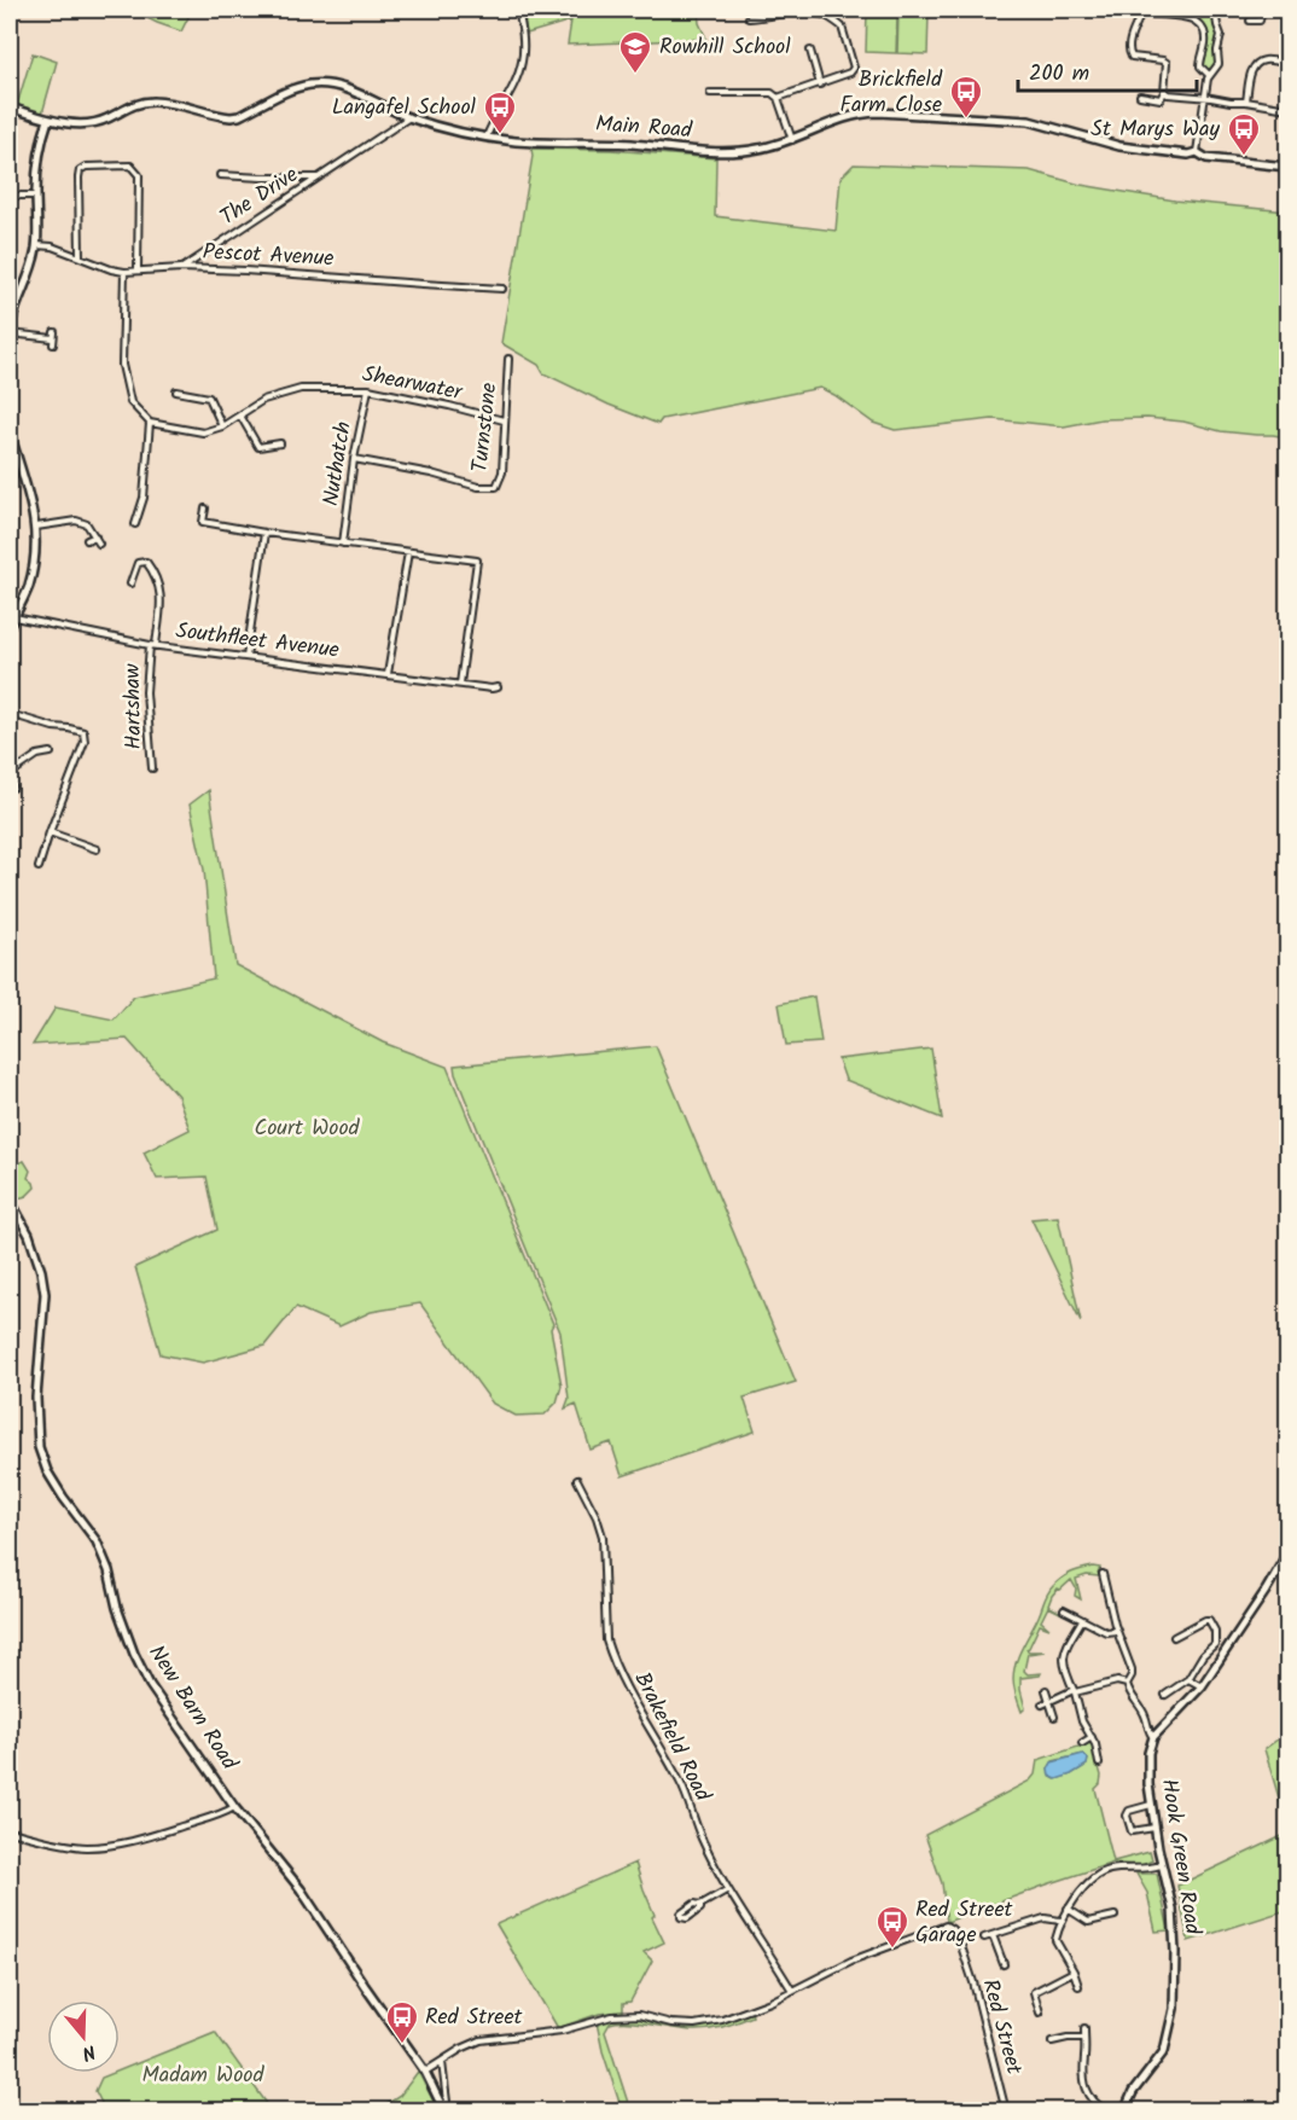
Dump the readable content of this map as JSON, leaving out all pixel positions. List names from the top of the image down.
{
  "streets": {
    "street": [
      "Main Road",
      "The Drive",
      "Pescot Avenue",
      "Shearwater",
      "Turnstone",
      "Nuthatch",
      "Southfleet Avenue",
      "Hartshaw",
      "New Barn Road",
      "Brakefield Road",
      "Hook Green Road",
      "Red Street"
    ]
  },
  "crossings": [
    ["Main Road", "The Drive"],
    ["The Drive", "Pescot Avenue"],
    ["Shearwater", "Turnstone"],
    ["Shearwater", "Nuthatch"],
    ["Turnstone", "Nuthatch"],
    ["Southfleet Avenue", "Hartshaw"],
    ["New Barn Road", "Red Street"],
    ["Brakefield Road", "Red Street"]
  ],
  "parks": ["Court Wood", "Madam Wood"],
  "places": {
    "school or university": ["Rowhill School"],
    "bus stop": [
      "Brickfield Farm Close",
      "Langafel School",
      "St Marys Way",
      "Red Street Garage",
      "Red Street"
    ]
  },
  "scale_bar": "200 m",
  "north": "bottom"
}
